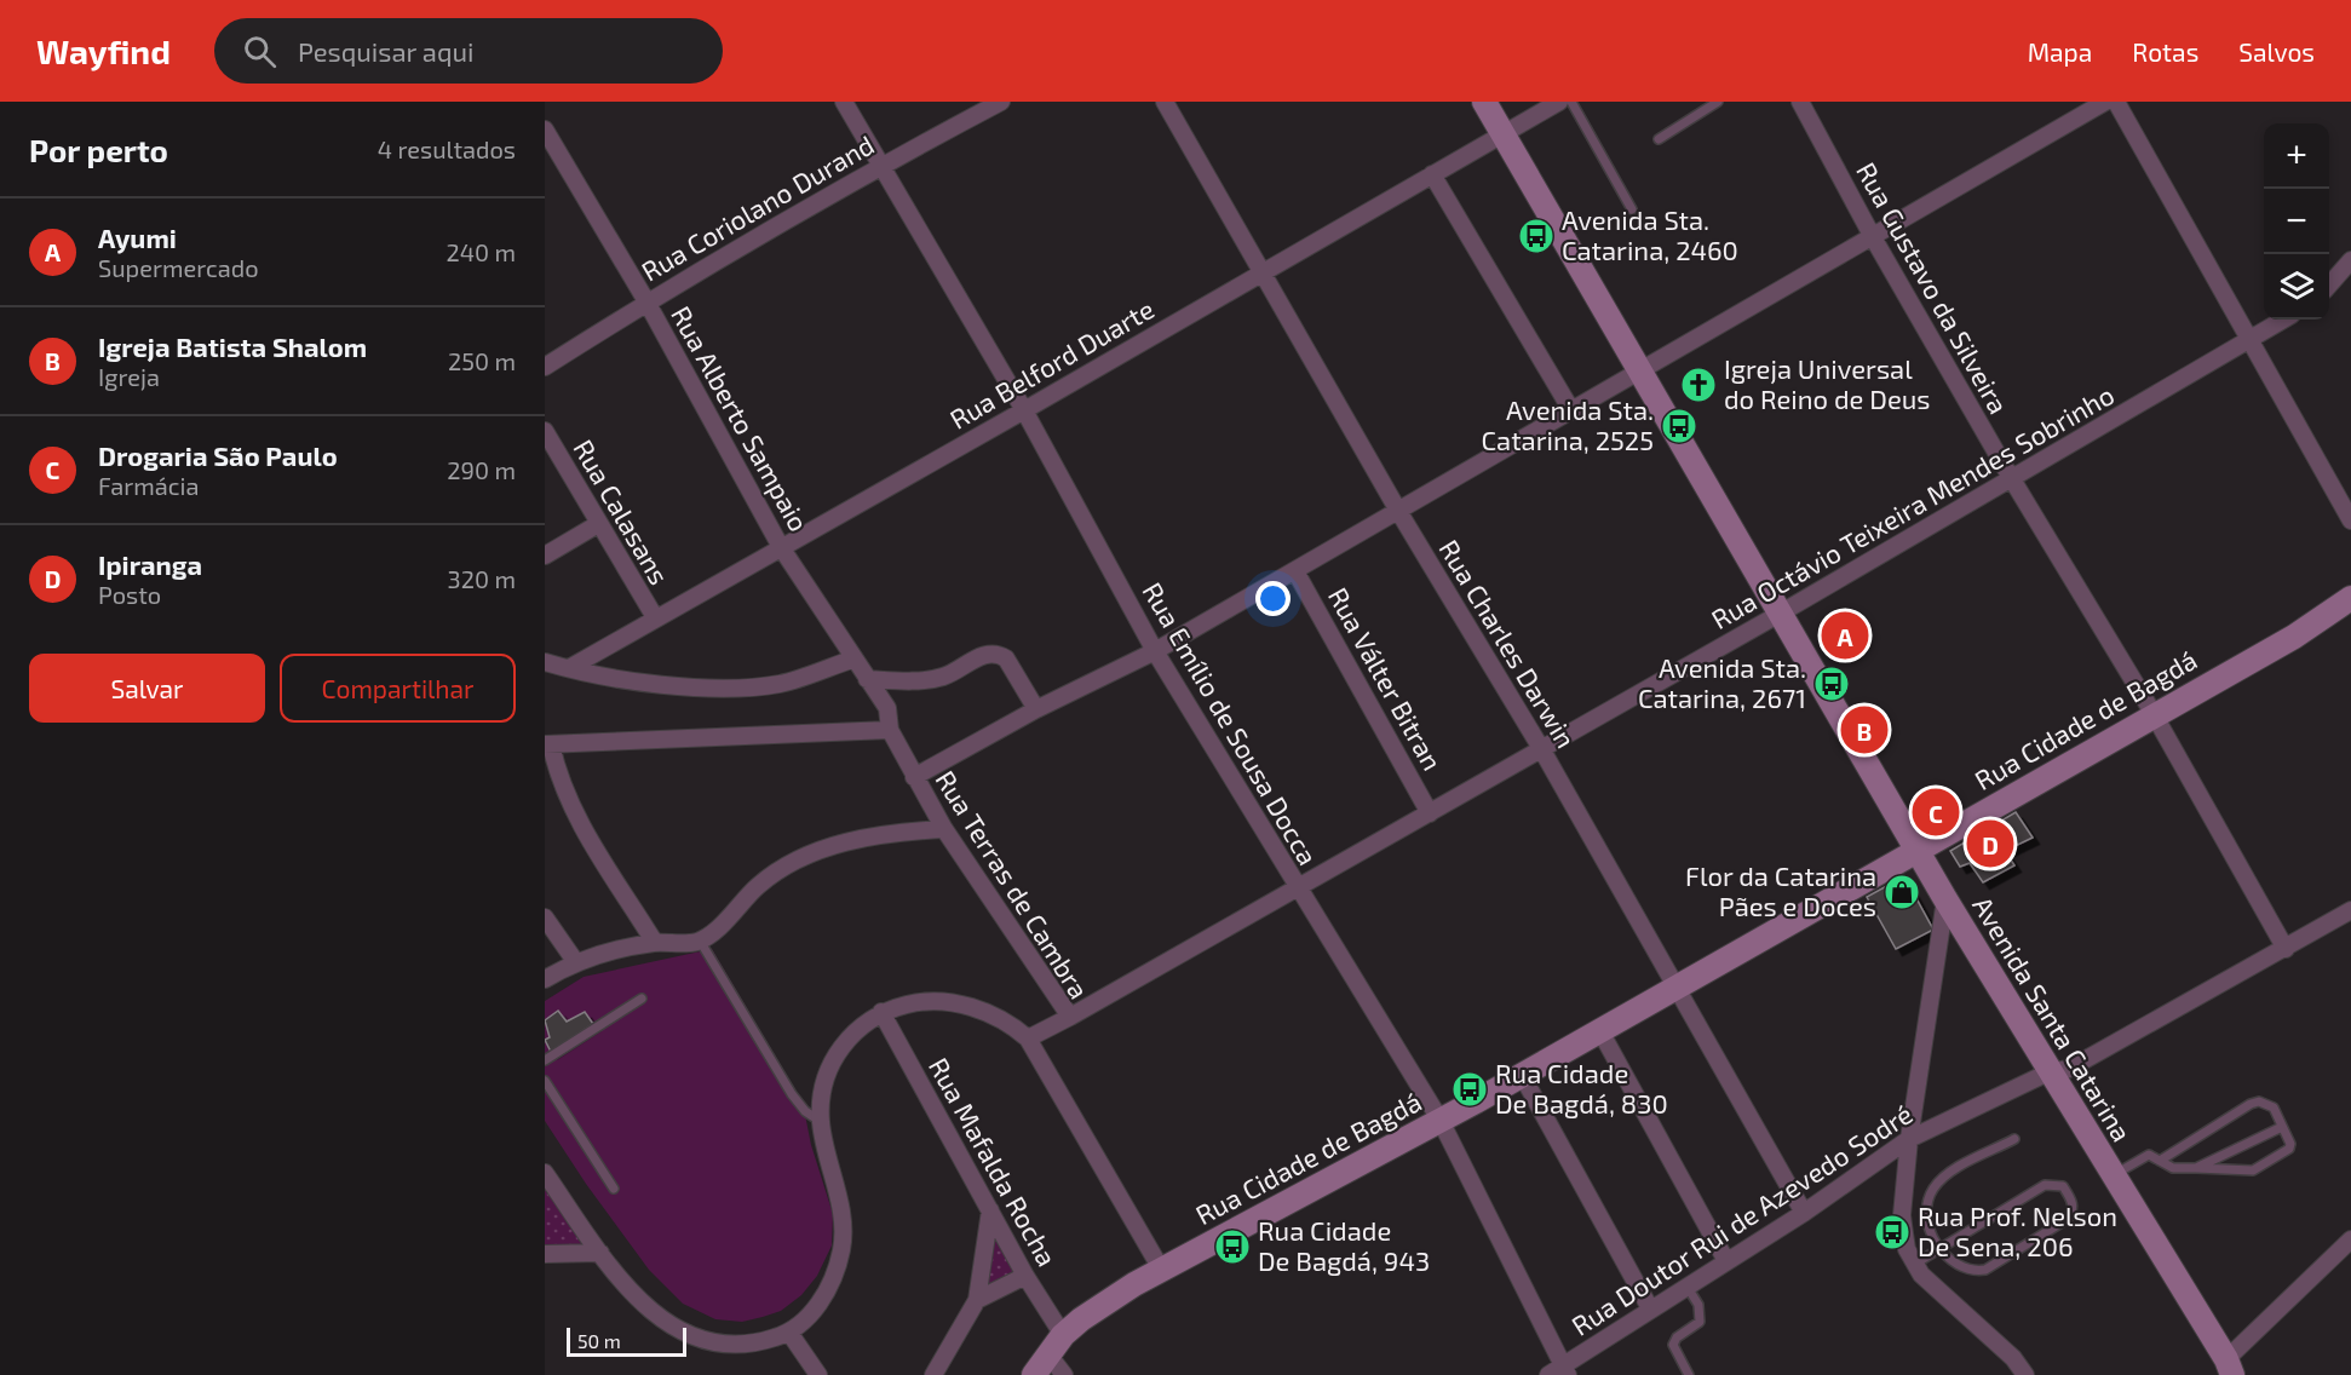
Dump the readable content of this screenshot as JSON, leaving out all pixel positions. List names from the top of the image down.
{
  "streets": {
    "main road": ["Rua Cidade de Bagdá", "Avenida Santa Catarina"],
    "street": [
      "Rua Coriolano Durand",
      "Rua Gustavo da Silveira",
      "Rua Belford Duarte",
      "Rua Alberto Sampaio",
      "Rua Octávio Teixeira Mendes Sobrinho",
      "Rua Calasans",
      "Rua Charles Darwin",
      "Rua Válter Bitran",
      "Rua Emílio de Sousa Docca",
      "Rua Terras de Cambra",
      "Rua Mafalda Rocha",
      "Rua Doutor Rui de Azevedo Sodré"
    ]
  },
  "crossings": [
    ["Rua Coriolano Durand", "Rua Alberto Sampaio"],
    ["Rua Coriolano Durand", "Rua Emílio de Sousa Docca"],
    ["Rua Gustavo da Silveira", "Rua Octávio Teixeira Mendes Sobrinho"],
    ["Rua Gustavo da Silveira", "Rua Cidade de Bagdá"],
    ["Rua Gustavo da Silveira", "Rua Doutor Rui de Azevedo Sodré"],
    ["Rua Belford Duarte", "Rua Alberto Sampaio"],
    ["Rua Belford Duarte", "Rua Calasans"],
    ["Rua Belford Duarte", "Rua Charles Darwin"],
    ["Rua Belford Duarte", "Rua Emílio de Sousa Docca"],
    ["Rua Belford Duarte", "Avenida Santa Catarina"],
    ["Rua Alberto Sampaio", "Rua Terras de Cambra"],
    ["Rua Octávio Teixeira Mendes Sobrinho", "Rua Charles Darwin"],
    ["Rua Octávio Teixeira Mendes Sobrinho", "Rua Válter Bitran"],
    ["Rua Octávio Teixeira Mendes Sobrinho", "Rua Emílio de Sousa Docca"],
    ["Rua Octávio Teixeira Mendes Sobrinho", "Rua Terras de Cambra"],
    ["Rua Octávio Teixeira Mendes Sobrinho", "Avenida Santa Catarina"],
    ["Rua Charles Darwin", "Rua Cidade de Bagdá"],
    ["Rua Charles Darwin", "Rua Doutor Rui de Azevedo Sodré"],
    ["Rua Cidade de Bagdá", "Rua Emílio de Sousa Docca"],
    ["Rua Cidade de Bagdá", "Avenida Santa Catarina"],
    ["Rua Cidade de Bagdá", "Rua Mafalda Rocha"],
    ["Rua Emílio de Sousa Docca", "Rua Doutor Rui de Azevedo Sodré"],
    ["Avenida Santa Catarina", "Rua Doutor Rui de Azevedo Sodré"]
  ],
  "places": {
    "bus stop": [
      "Avenida Sta. Catarina, 2460",
      "Avenida Sta. Catarina, 2525",
      "Avenida Sta. Catarina, 2671",
      "Rua Cidade De Bagdá, 830",
      "Rua Prof. Nelson De Sena, 206",
      "Rua Cidade De Bagdá, 943"
    ],
    "church": ["Igreja Universal do Reino de Deus"],
    "shop": ["Flor da Catarina Pães e Doces"]
  },
  "scale_bar": "50 m",
  "page": {
    "header": "Wayfind",
    "search": "Pesquisar aqui",
    "nav": ["Mapa", "Rotas", "Salvos"],
    "heading": ["Por perto", "4 resultados"],
    "map_buttons": ["+", "−"],
    "list": [
      {
        "mark": "A",
        "name": "Ayumi",
        "note": "Supermercado",
        "value": "240 m"
      },
      {
        "mark": "B",
        "name": "Igreja Batista Shalom",
        "note": "Igreja",
        "value": "250 m"
      },
      {
        "mark": "C",
        "name": "Drogaria São Paulo",
        "note": "Farmácia",
        "value": "290 m"
      },
      {
        "mark": "D",
        "name": "Ipiranga",
        "note": "Posto",
        "value": "320 m"
      }
    ],
    "pins": [
      "A",
      "B",
      "C",
      "D"
    ],
    "buttons": ["Salvar", "Compartilhar"],
    "scale": "50 m"
  }
}
